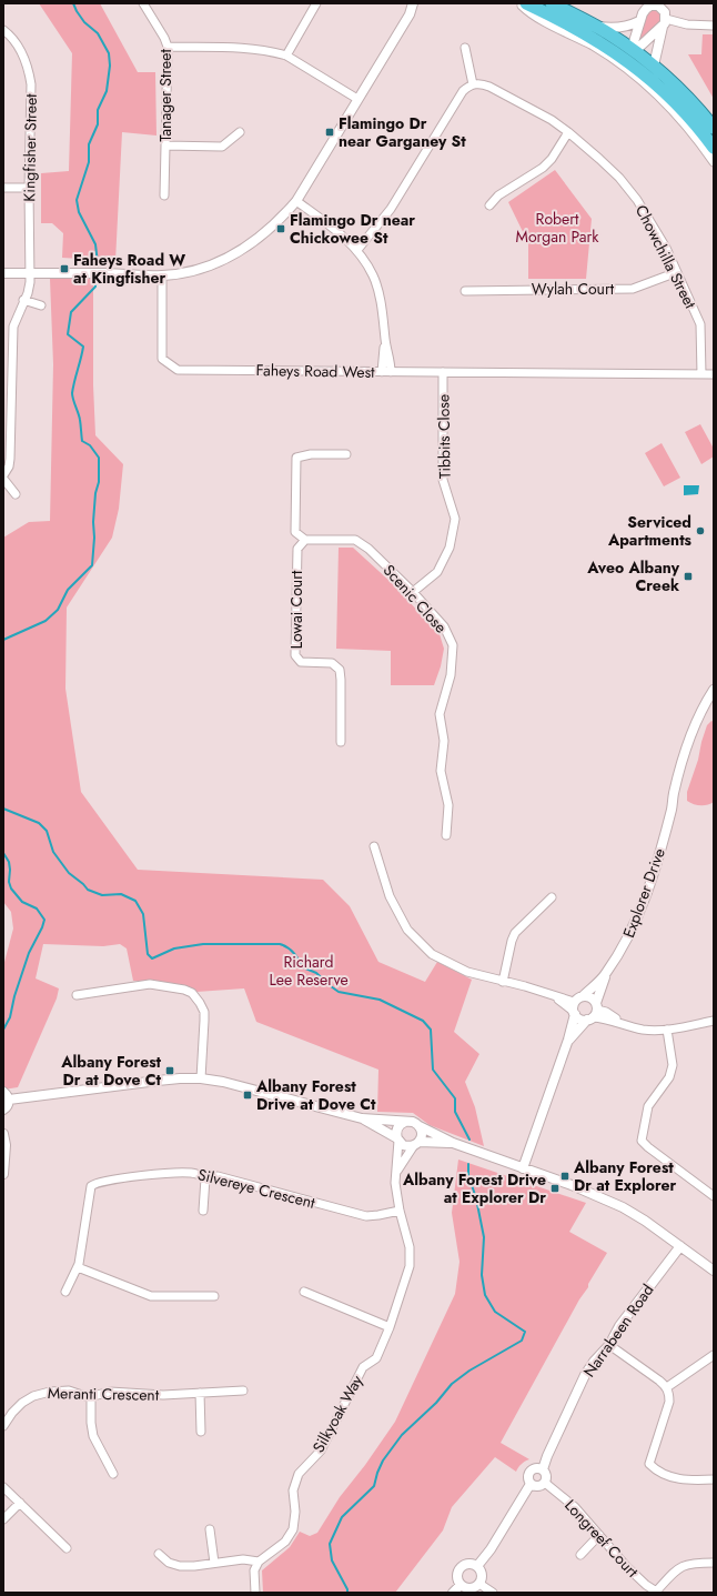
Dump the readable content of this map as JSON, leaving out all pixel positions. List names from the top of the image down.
{
  "streets": {
    "street": [
      "Tanager Street",
      "Kingfisher Street",
      "Chowchilla Street",
      "Wylah Court",
      "Faheys Road West",
      "Tibbits Close",
      "Scenic Close",
      "Lowai Court",
      "Explorer Drive",
      "Silvereye Crescent",
      "Narrabeen Road",
      "Meranti Crescent",
      "Silkyoak Way",
      "Longreef Court"
    ]
  },
  "crossings": [
    ["Chowchilla Street", "Wylah Court"],
    ["Chowchilla Street", "Faheys Road West"],
    ["Faheys Road West", "Tibbits Close"],
    ["Tibbits Close", "Scenic Close"],
    ["Scenic Close", "Lowai Court"],
    ["Silvereye Crescent", "Silkyoak Way"],
    ["Narrabeen Road", "Longreef Court"]
  ],
  "parks": ["Robert Morgan Park", "Richard Lee Reserve"],
  "places": {
    "transit": [
      "Flamingo Dr near Garganey St",
      "Flamingo Dr near Chickowee St",
      "Faheys Road W at Kingfisher",
      "Aveo Albany Creek",
      "Albany Forest Dr at Dove Ct",
      "Albany Forest Drive at Dove Ct",
      "Albany Forest Dr at Explorer",
      "Albany Forest Drive at Explorer Dr"
    ],
    "other": ["Serviced Apartments"]
  }
}
